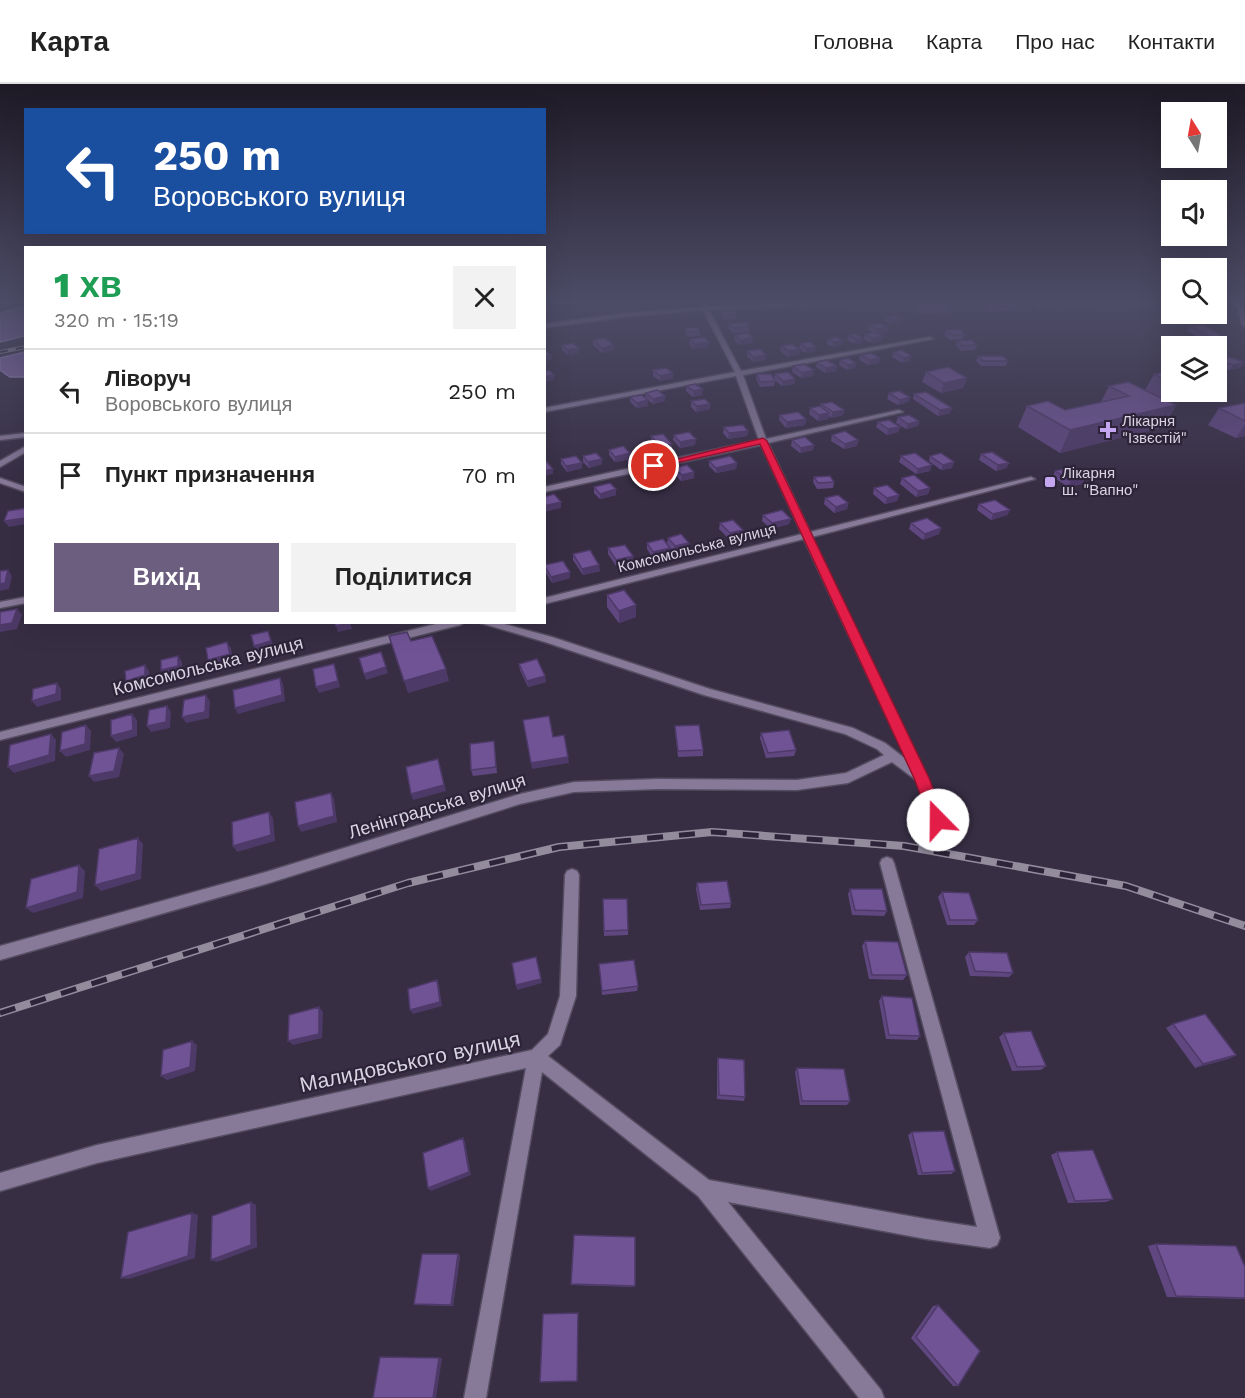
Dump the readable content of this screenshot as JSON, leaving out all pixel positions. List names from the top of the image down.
{
  "streets": {
    "street": ["Комсомольська вулиця", "Ленінградська вулиця", "Малидовського вулиця"]
  },
  "places": {
    "health": ["Лікарня \"Ізвєстій\""],
    "transit": ["Лікарня ш. \"Вапно\""]
  },
  "north": "top",
  "page": {
    "header": "Карта",
    "nav": [
      "Головна",
      "Карта",
      "Про нас",
      "Контакти"
    ],
    "turn": ["250 m", "Воровського вулиця"],
    "heading": ["1 хв", "320 m · 15:19"],
    "list": [
      {
        "name": "Ліворуч",
        "note": "Воровського вулиця",
        "value": "250 m"
      },
      {
        "name": "Пункт призначення",
        "value": "70 m"
      }
    ],
    "buttons": ["Вихід", "Поділитися"]
  }
}
